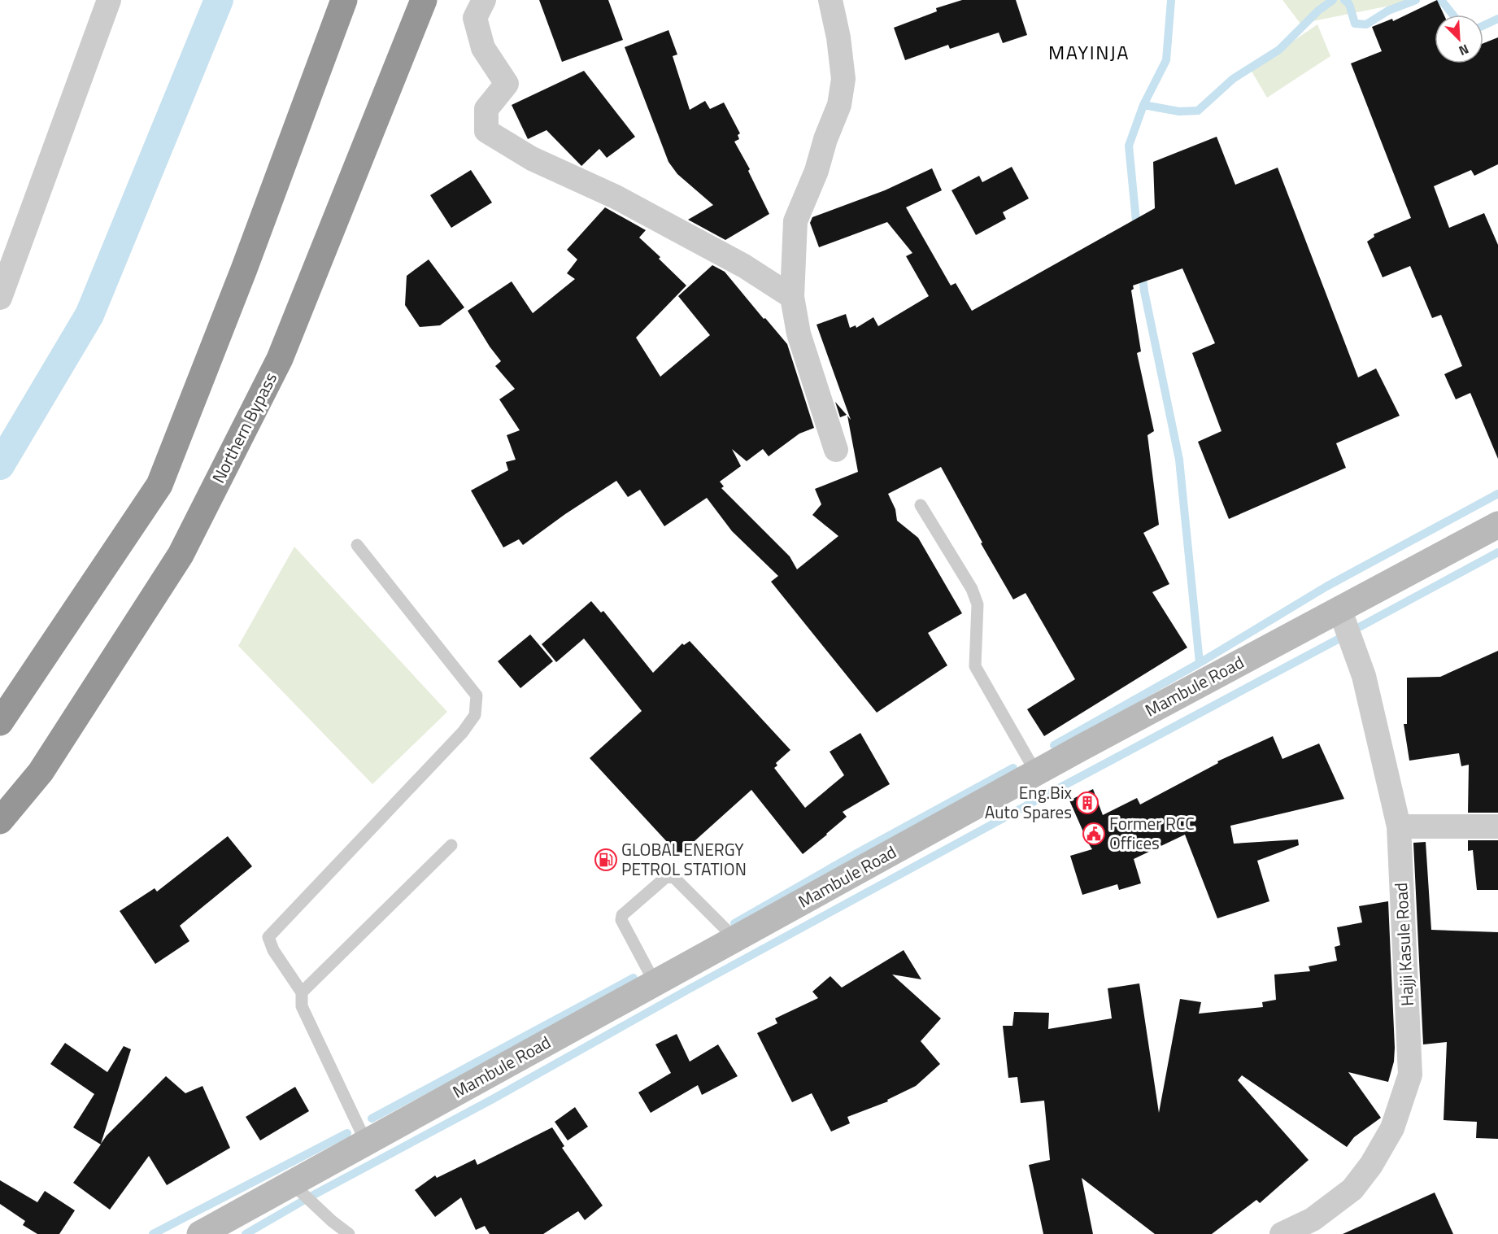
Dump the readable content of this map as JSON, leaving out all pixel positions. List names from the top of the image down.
{
  "streets": {
    "highway": ["Northern Bypass"],
    "street": ["Mambule Road", "Hajji Kasule Road"]
  },
  "crossings": [
    ["Mambule Road", "Hajji Kasule Road"]
  ],
  "districts": ["MAYINJA"],
  "places": {
    "building": ["Eng.Bix Auto Spares"],
    "public building": ["Former RCC Offices"],
    "fuel station": ["GLOBAL ENERGY PETROL STATION"]
  },
  "north": "bottom right"
}
